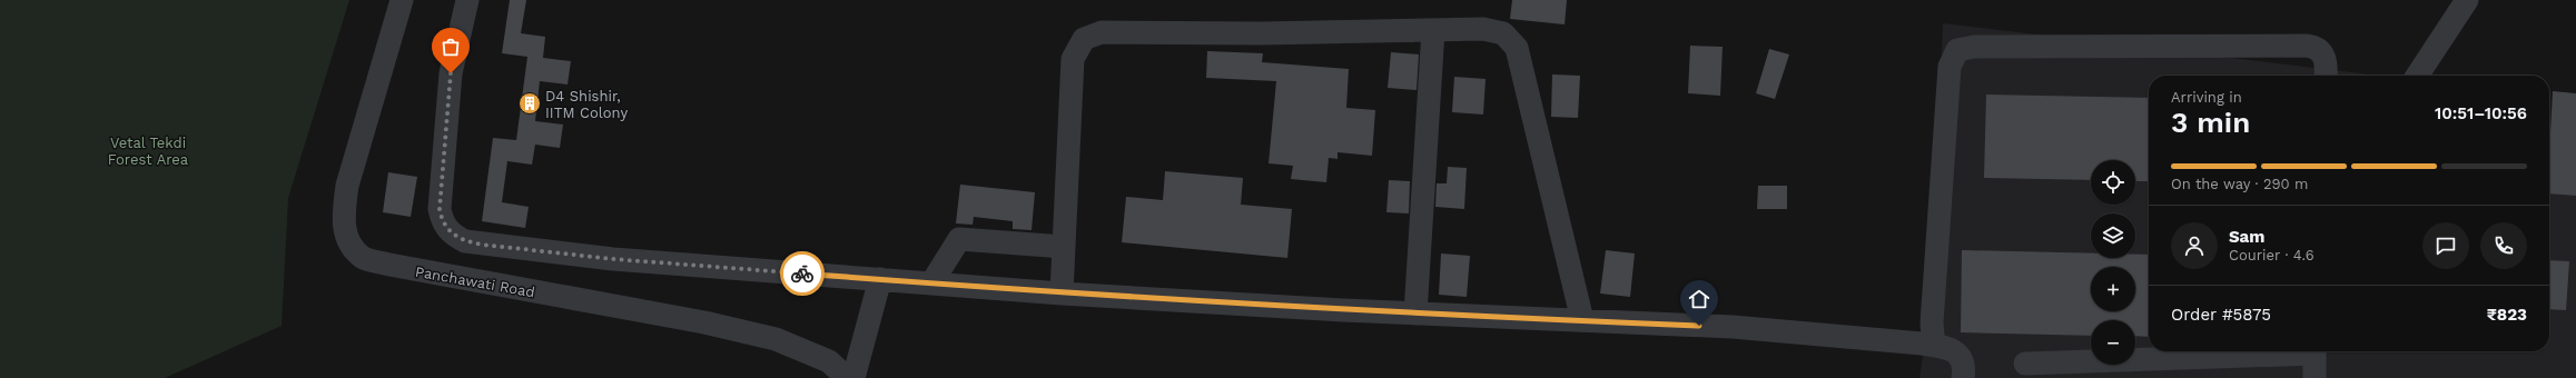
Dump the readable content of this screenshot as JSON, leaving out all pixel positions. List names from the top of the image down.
{
  "streets": {
    "street": ["Panchawati Road"]
  },
  "parks": ["Vetal Tekdi Forest Area"],
  "places": {
    "building": ["D4 Shishir, IITM Colony"]
  },
  "page": {
    "heading": ["3 min", "Arriving in", "10:51–10:56"],
    "panel": [
      "Sam",
      "Courier · 4.6",
      "Order #5875",
      "₹823"
    ],
    "bar": "On the way · 290 m",
    "map_buttons": ["+", "−"]
  }
}
